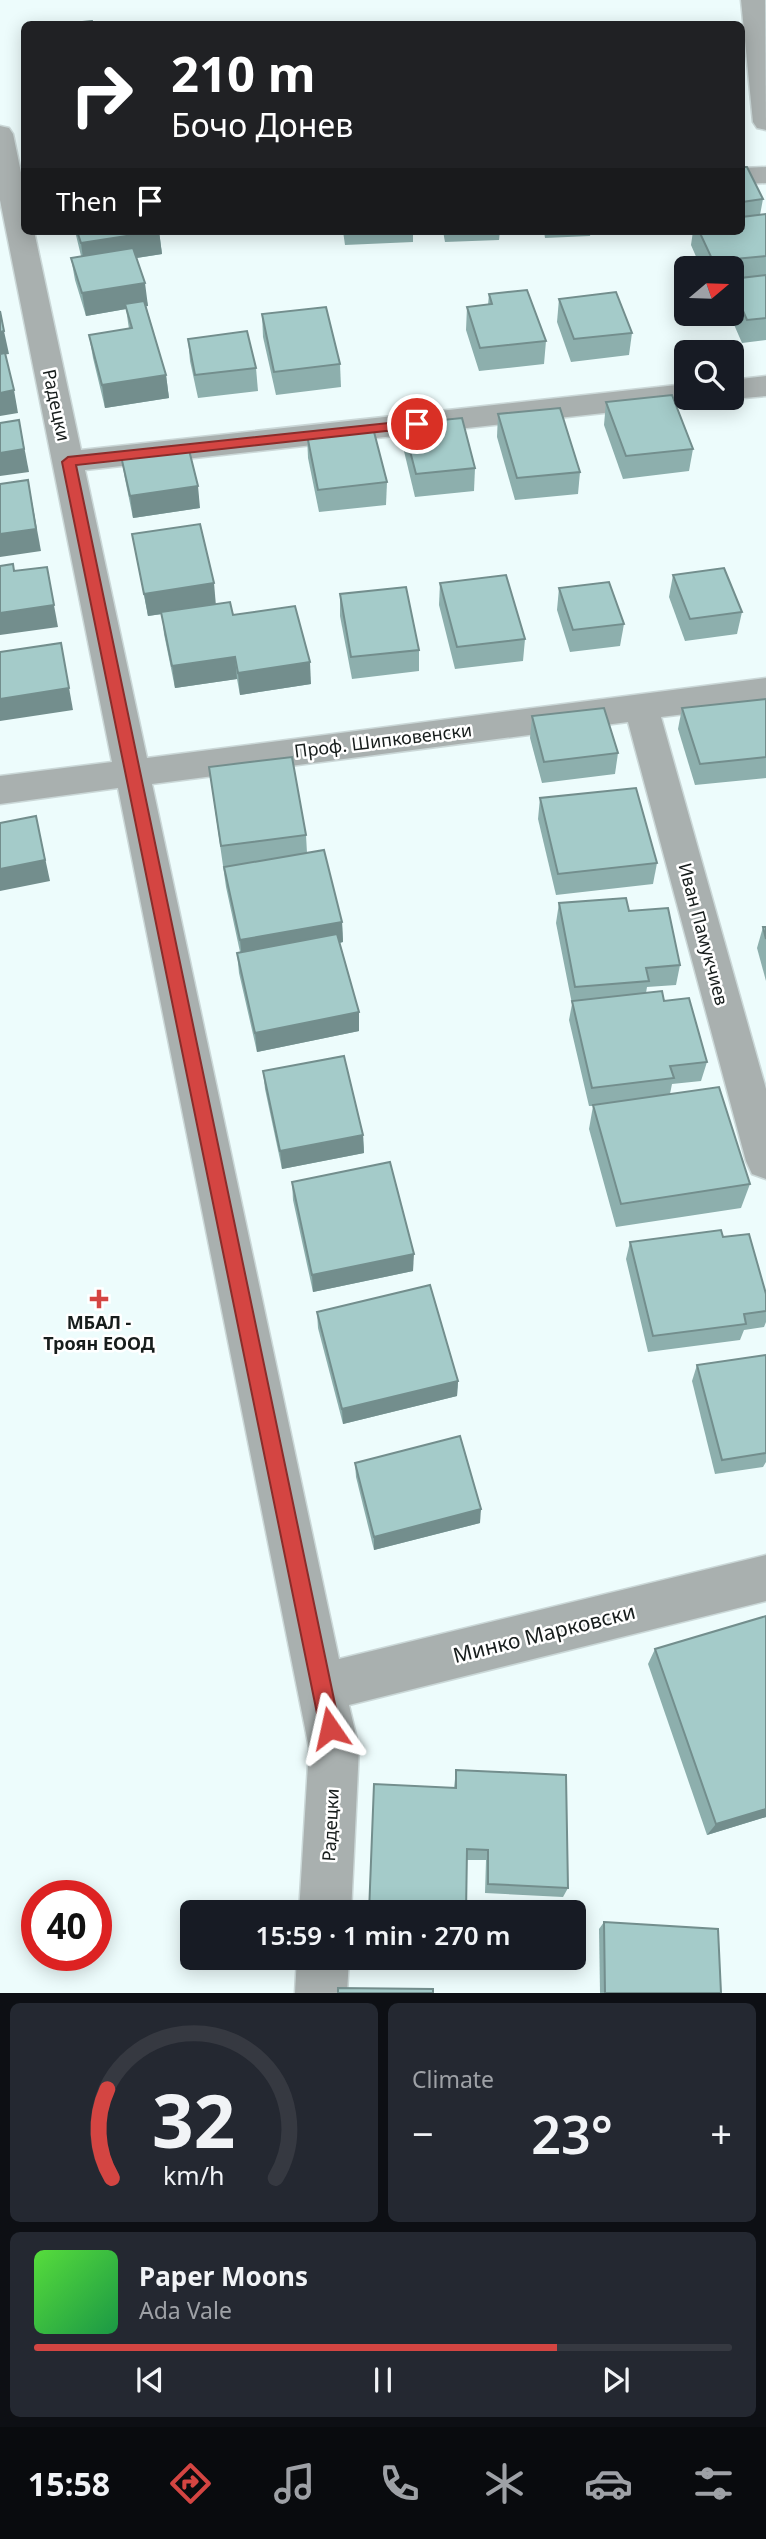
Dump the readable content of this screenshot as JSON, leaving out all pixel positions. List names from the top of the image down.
{
  "streets": {
    "street": [
      "Радецки",
      "Проф. Шипковенски",
      "Иван Памукчиев",
      "Минко Марковски"
    ]
  },
  "crossings": [
    ["Радецки", "Проф. Шипковенски"],
    ["Радецки", "Минко Марковски"],
    ["Проф. Шипковенски", "Иван Памукчиев"]
  ],
  "places": {
    "health": ["МБАЛ - Троян ЕООД"]
  },
  "north": "right",
  "page": {
    "turn": ["210 m", "Бочо Донев"],
    "then": "Then",
    "limit": "40",
    "trip": "15:59 · 1 min · 270 m",
    "tile": "Climate",
    "heat": ["−", "23°", "+"],
    "song": ["Paper Moons", "Ada Vale"],
    "tabs": "15:58",
    "gauge": ["32", "km/h"]
  }
}
